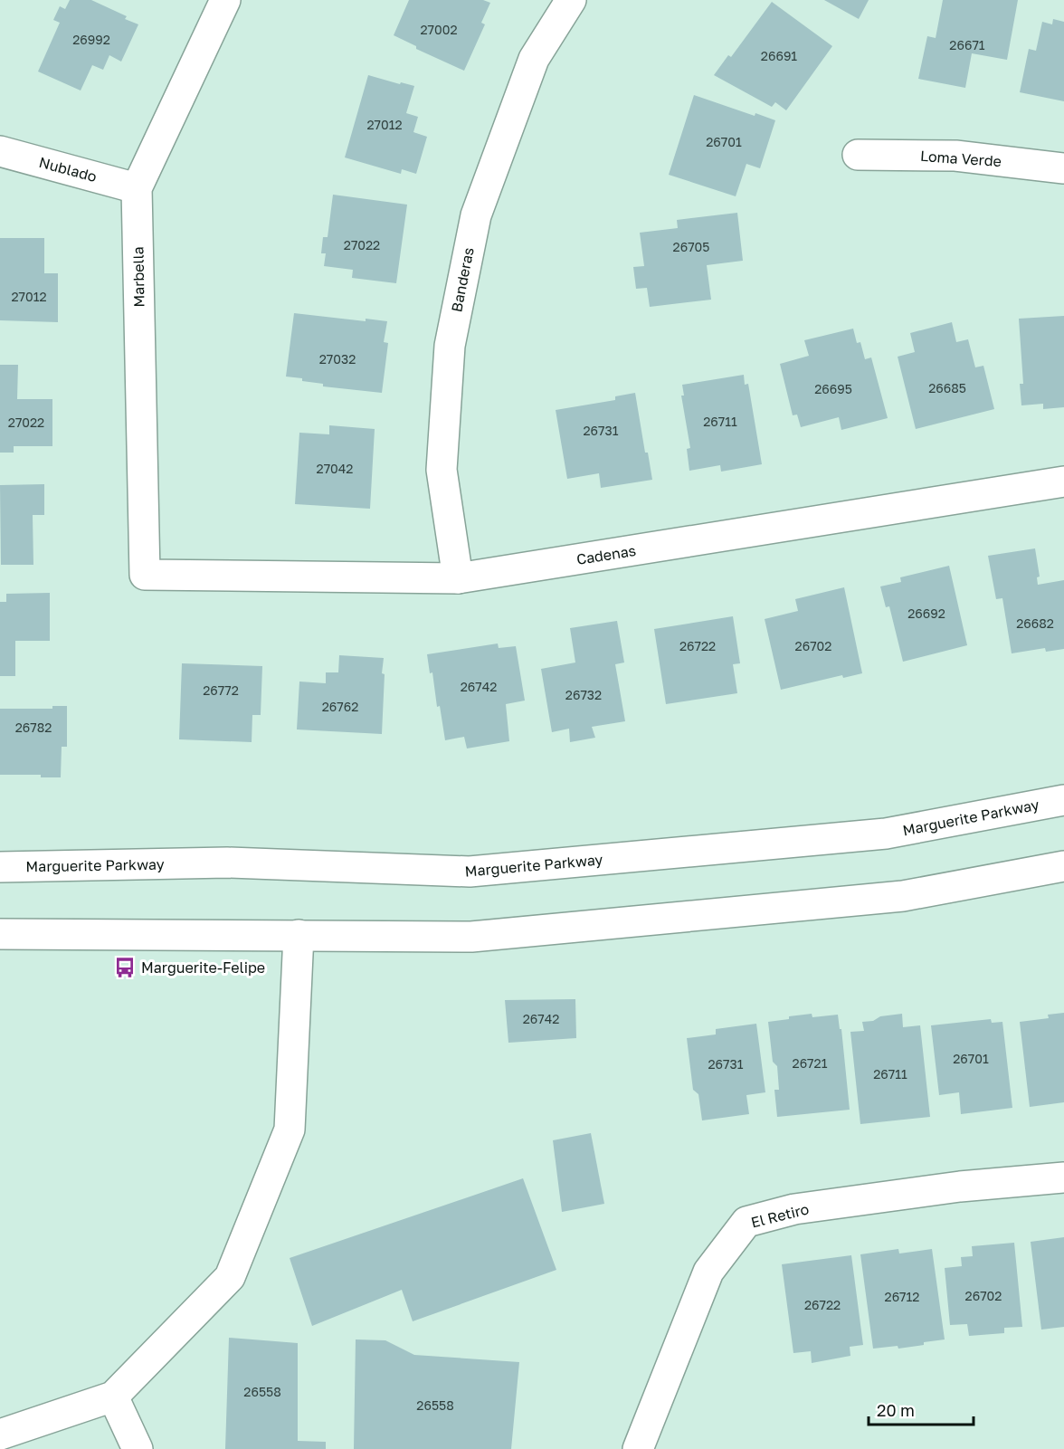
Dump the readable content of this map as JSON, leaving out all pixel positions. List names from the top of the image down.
{
  "streets": {
    "street": [
      "Loma Verde",
      "Nublado",
      "Marbella",
      "Banderas",
      "Cadenas",
      "Marguerite Parkway",
      "El Retiro"
    ]
  },
  "crossings": [
    ["Nublado", "Marbella"],
    ["Marbella", "Cadenas"],
    ["Banderas", "Cadenas"]
  ],
  "places": {
    "bus stop": ["Marguerite-Felipe"]
  },
  "house_numbers": [
    "27002",
    "26992",
    "26671",
    "26691",
    "27012",
    "26701",
    "27022",
    "26705",
    "27012",
    "27032",
    "26685",
    "26695",
    "26711",
    "27022",
    "26731",
    "27042",
    "26692",
    "26682",
    "26722",
    "26702",
    "26742",
    "26772",
    "26732",
    "26762",
    "26782",
    "26742",
    "26701",
    "26721",
    "26731",
    "26711",
    "26702",
    "26712",
    "26722",
    "26558",
    "26558"
  ],
  "scale_bar": "20 m"
}
